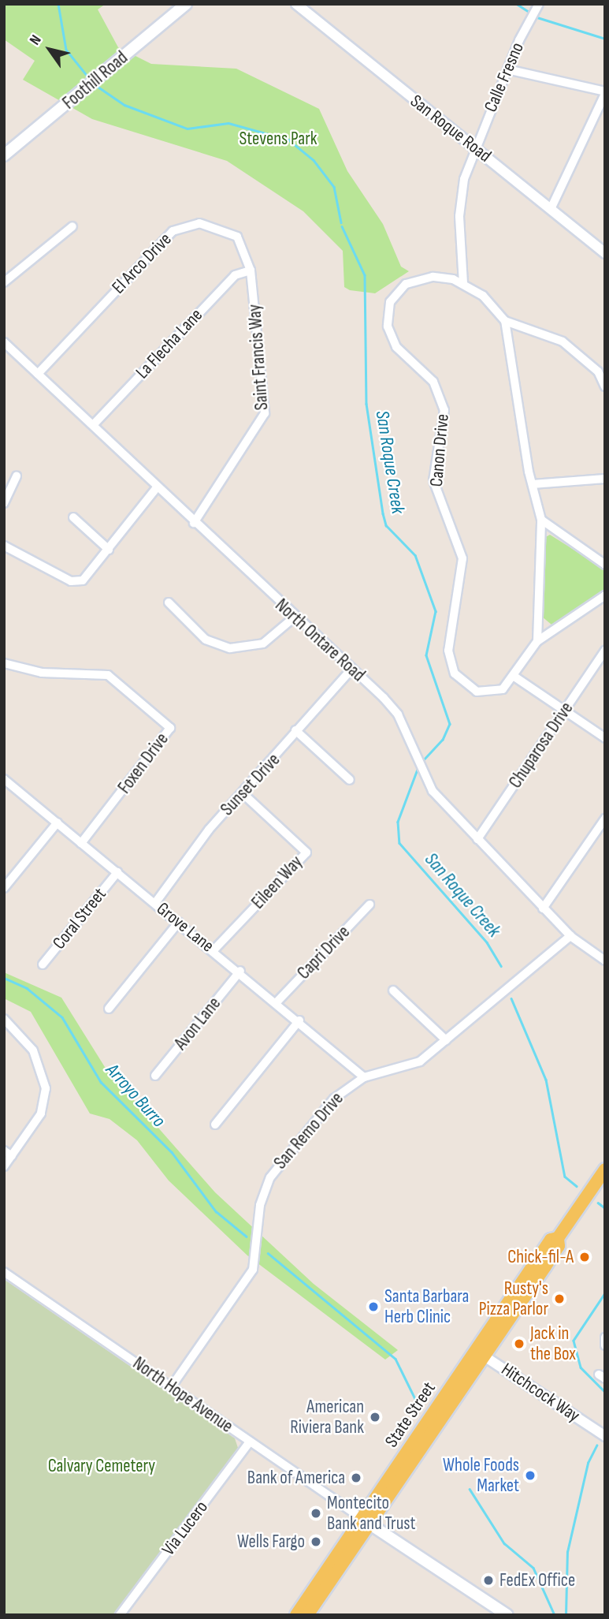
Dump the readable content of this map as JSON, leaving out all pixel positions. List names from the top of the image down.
{
  "streets": {
    "main road": ["Foothill Road", "State Street"],
    "street": [
      "Calle Fresno",
      "San Roque Road",
      "El Arco Drive",
      "La Flecha Lane",
      "Saint Francis Way",
      "Canon Drive",
      "North Ontare Road",
      "Chuparosa Drive",
      "Foxen Drive",
      "Sunset Drive",
      "Eileen Way",
      "Coral Street",
      "Grove Lane",
      "Capri Drive",
      "Avon Lane",
      "San Remo Drive",
      "Hitchcock Way",
      "North Hope Avenue",
      "Via Lucero"
    ]
  },
  "crossings": [
    ["Calle Fresno", "San Roque Road"],
    ["Calle Fresno", "Canon Drive"],
    ["El Arco Drive", "La Flecha Lane"],
    ["El Arco Drive", "Saint Francis Way"],
    ["El Arco Drive", "North Ontare Road"],
    ["La Flecha Lane", "Saint Francis Way"],
    ["La Flecha Lane", "North Ontare Road"],
    ["Saint Francis Way", "North Ontare Road"],
    ["North Ontare Road", "Chuparosa Drive"],
    ["North Ontare Road", "Sunset Drive"],
    ["North Ontare Road", "San Remo Drive"],
    ["Foxen Drive", "Grove Lane"],
    ["Sunset Drive", "Eileen Way"],
    ["Sunset Drive", "Grove Lane"],
    ["Eileen Way", "Grove Lane"],
    ["Coral Street", "Grove Lane"],
    ["Grove Lane", "Capri Drive"],
    ["Grove Lane", "Avon Lane"],
    ["Grove Lane", "San Remo Drive"],
    ["San Remo Drive", "North Hope Avenue"],
    ["Hitchcock Way", "State Street"],
    ["North Hope Avenue", "State Street"],
    ["North Hope Avenue", "Via Lucero"]
  ],
  "water": ["San Roque Creek", "Arroyo Burro"],
  "parks": ["Stevens Park", "Calvary Cemetery"],
  "places": [
    "Chick-fil-A",
    "Rusty's Pizza Parlor",
    "Santa Barbara Herb Clinic",
    "Jack in the Box",
    "American Riviera Bank",
    "Whole Foods Market",
    "Bank of America",
    "Montecito Bank and Trust",
    "Wells Fargo",
    "FedEx Office"
  ],
  "north": "top left"
}
